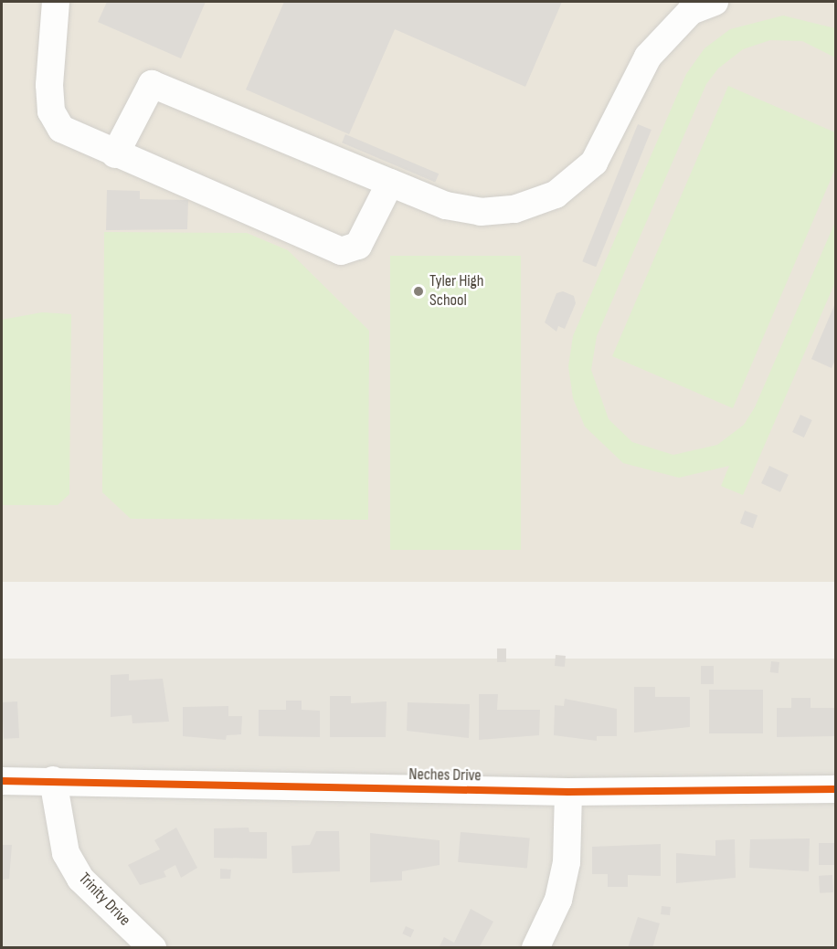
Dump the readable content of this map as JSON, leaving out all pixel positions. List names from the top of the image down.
{
  "streets": {
    "street": ["Neches Drive", "Trinity Drive"]
  },
  "crossings": [
    ["Neches Drive", "Trinity Drive"]
  ],
  "places": ["Tyler High School"]
}
